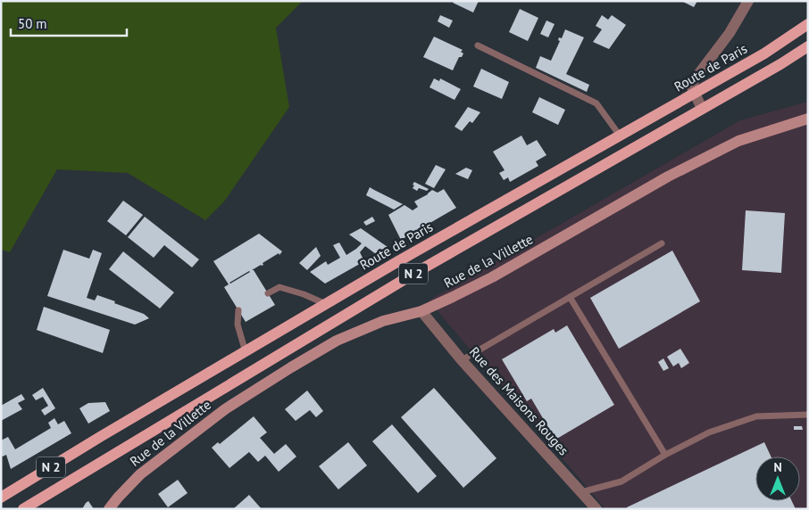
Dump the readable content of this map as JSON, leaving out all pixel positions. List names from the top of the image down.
{
  "streets": {
    "main road": ["Route de Paris", "N 2"],
    "street": ["Rue de la Villette", "Rue des Maisons Rouges"]
  },
  "crossings": [
    ["Rue de la Villette", "Rue des Maisons Rouges"]
  ],
  "scale_bar": "50 m",
  "north": "top"
}
